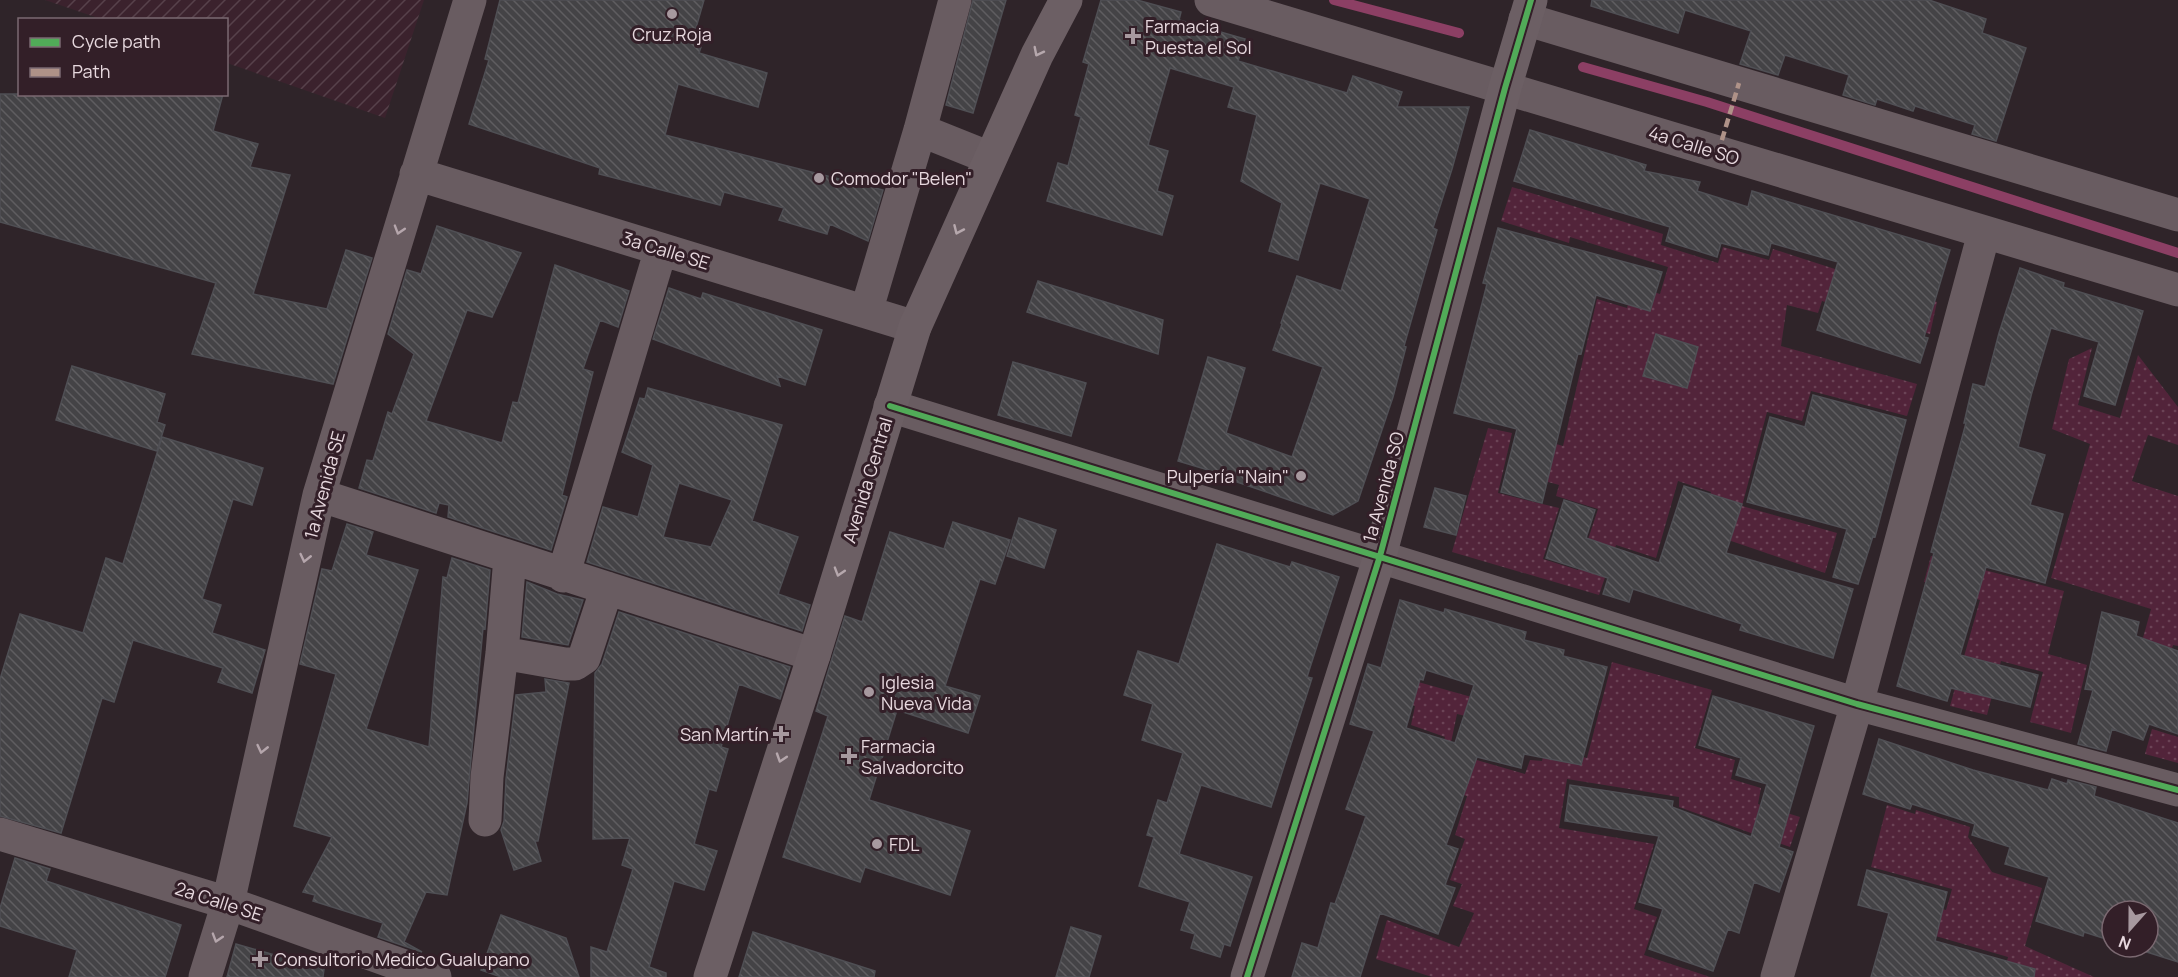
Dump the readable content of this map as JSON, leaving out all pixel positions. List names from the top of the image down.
{
  "streets": {
    "main road": ["Avenida Central", "1a Avenida SO"],
    "street": [
      "4a Calle SO",
      "3a Calle SE",
      "1a Avenida SE",
      "2a Calle SE"
    ]
  },
  "crossings": [
    ["4a Calle SO", "1a Avenida SO"],
    ["3a Calle SE", "Avenida Central"],
    ["3a Calle SE", "1a Avenida SE"],
    ["1a Avenida SE", "2a Calle SE"]
  ],
  "one_way": ["Avenida Central"],
  "places": {
    "other": [
      "Cruz Roja",
      "Comodor \"Belen\"",
      "Pulpería \"Nain\"",
      "Iglesia Nueva Vida",
      "FDL"
    ],
    "health": [
      "Farmacia Puesta el Sol",
      "San Martín",
      "Farmacia Salvadorcito",
      "Consultorio Medico Gualupano"
    ]
  },
  "legend": ["Cycle path", "Path"],
  "north": "bottom"
}
